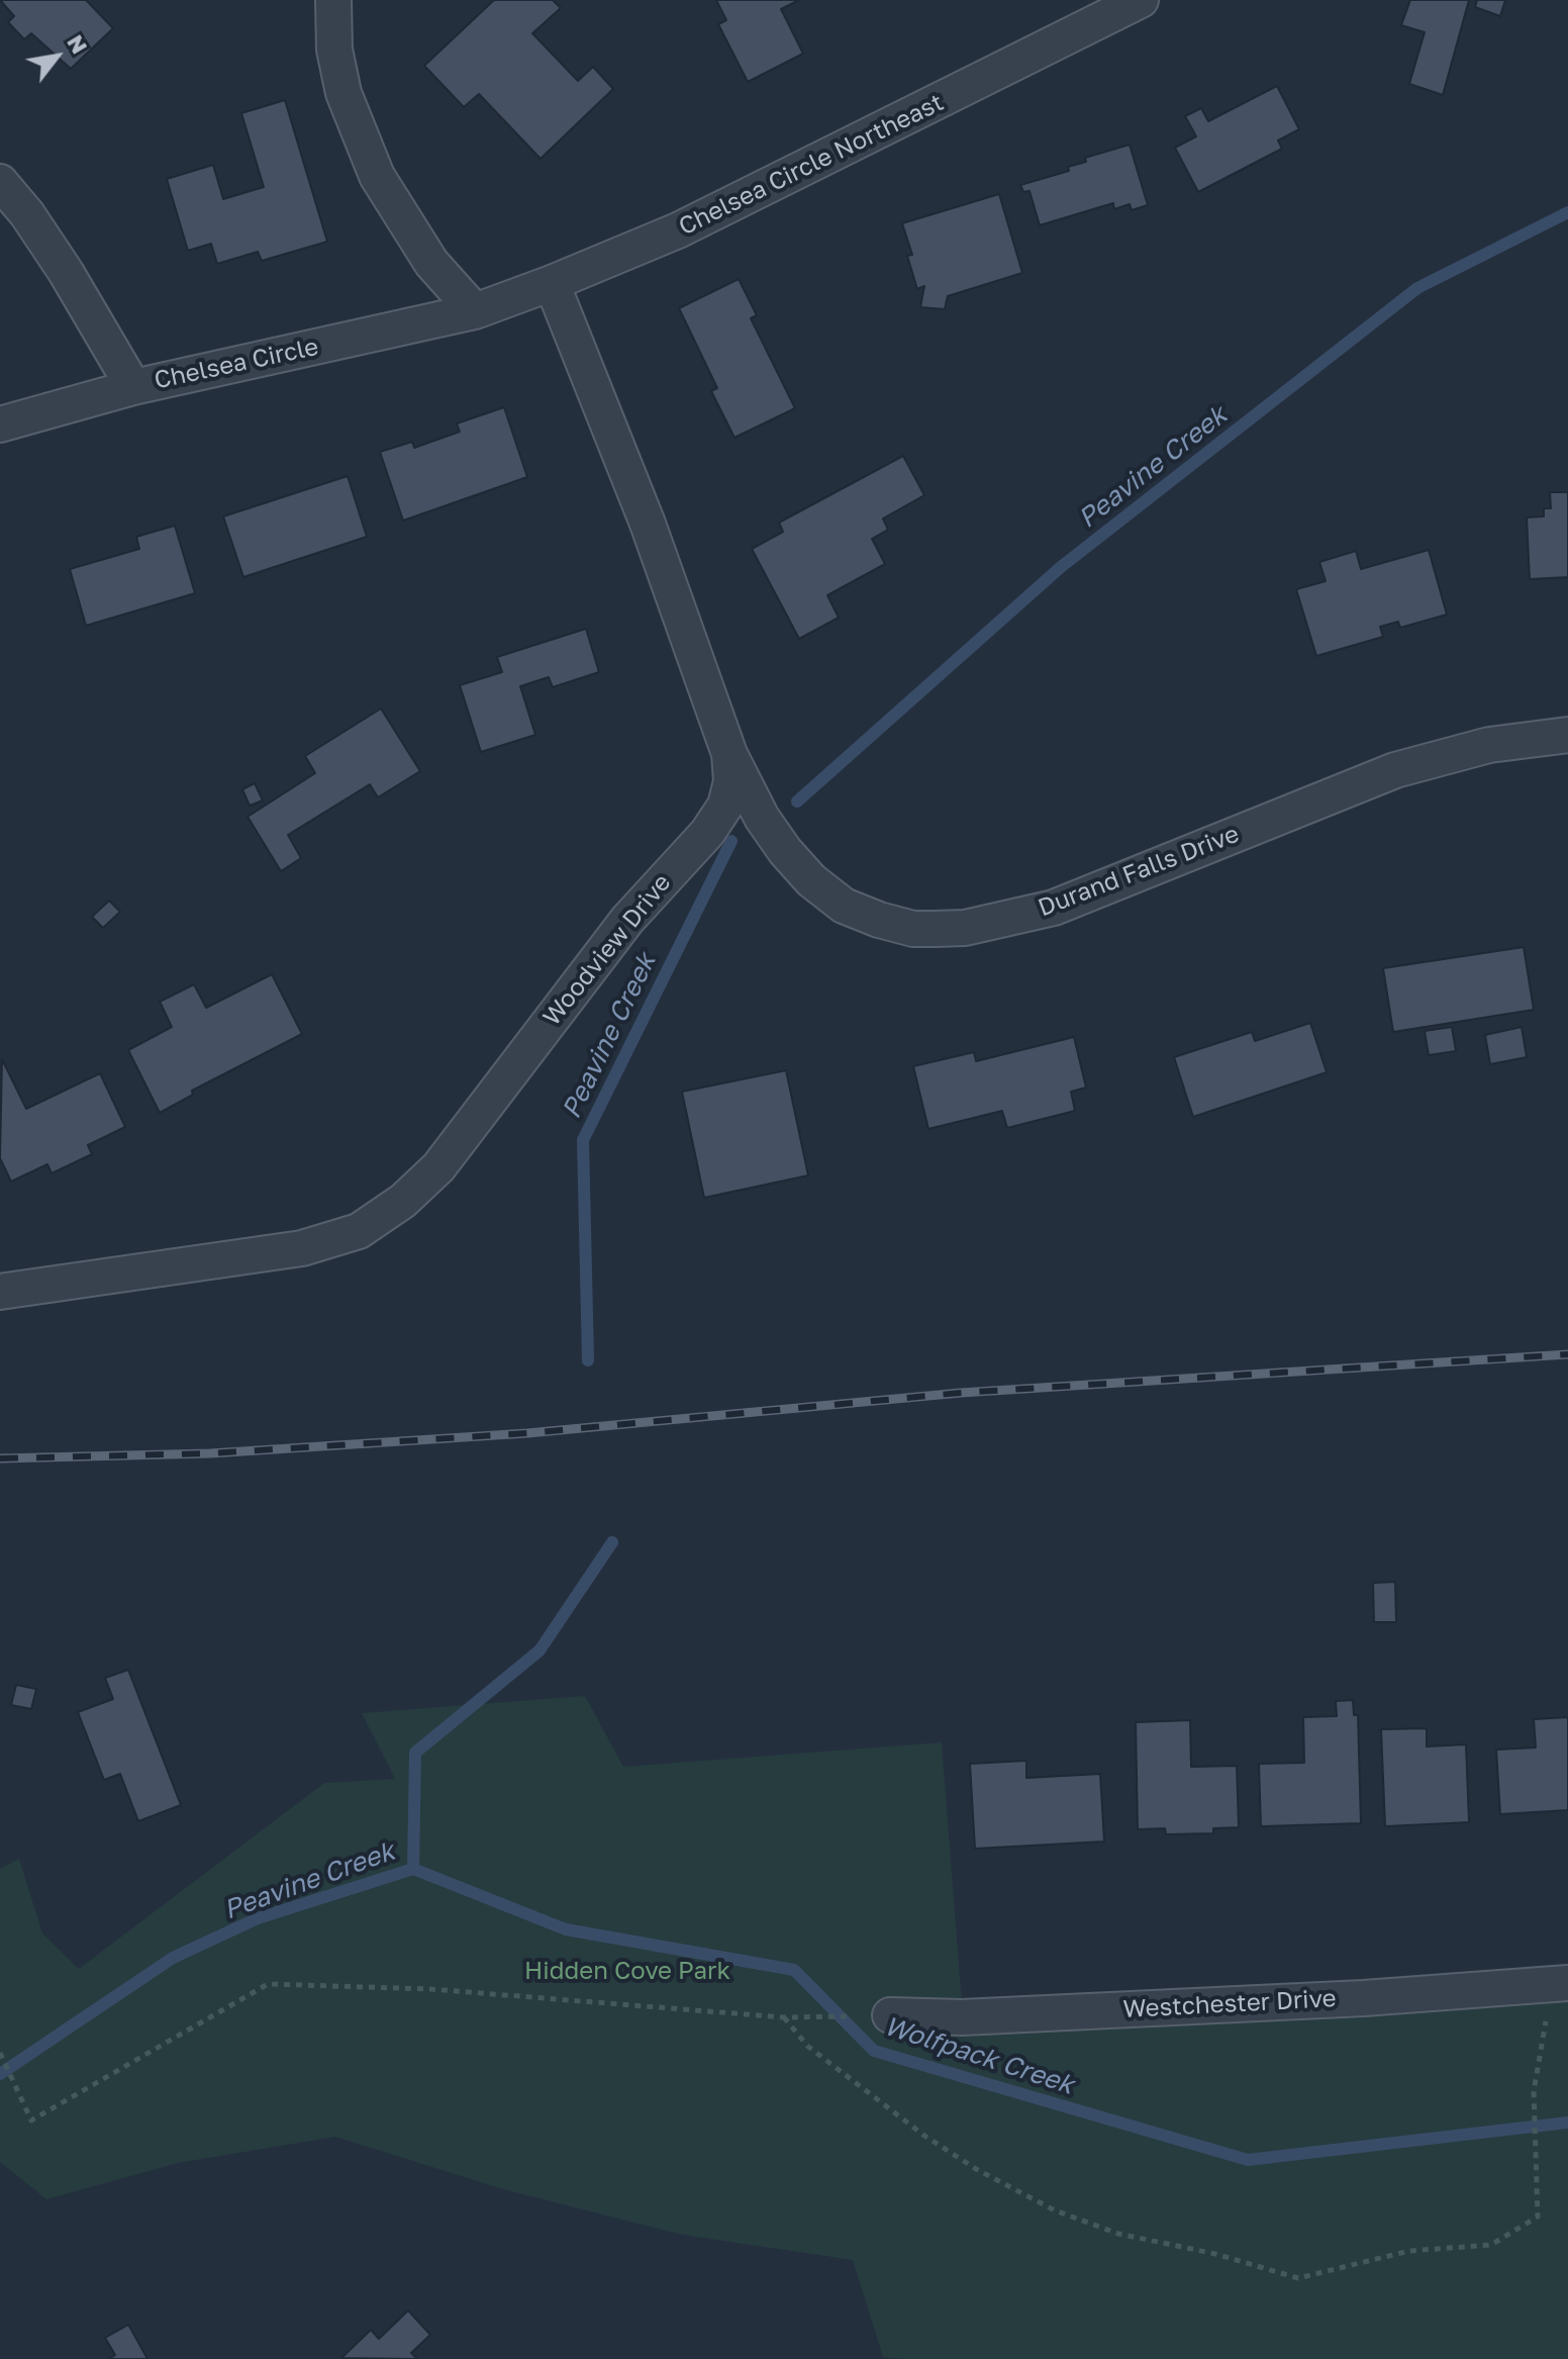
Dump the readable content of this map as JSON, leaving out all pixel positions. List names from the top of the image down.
{
  "streets": {
    "street": [
      "Chelsea Circle Northeast",
      "Chelsea Circle",
      "Durand Falls Drive",
      "Woodview Drive",
      "Westchester Drive"
    ]
  },
  "crossings": [
    ["Chelsea Circle Northeast", "Chelsea Circle"],
    ["Chelsea Circle Northeast", "Woodview Drive"],
    ["Durand Falls Drive", "Woodview Drive"]
  ],
  "water": ["Peavine Creek", "Wolfpack Creek"],
  "parks": ["Hidden Cove Park"],
  "north": "top right"
}
